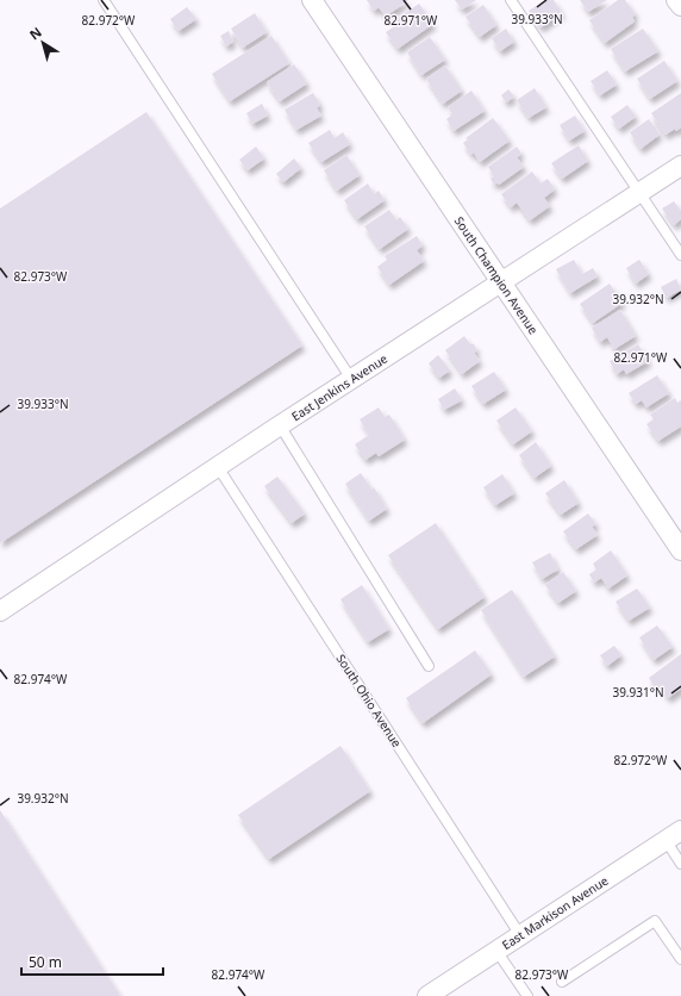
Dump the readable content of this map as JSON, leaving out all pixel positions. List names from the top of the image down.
{
  "streets": {
    "street": ["South Champion Avenue", "East Jenkins Avenue", "East Markison Avenue"],
    "lane": ["South Ohio Avenue"]
  },
  "crossings": [
    ["South Champion Avenue", "East Jenkins Avenue"],
    ["East Jenkins Avenue", "South Ohio Avenue"],
    ["South Ohio Avenue", "East Markison Avenue"]
  ],
  "scale_bar": "50 m",
  "north": "top left",
  "coordinates": [
    "39.933°N",
    "82.972°W",
    "82.971°W",
    "82.973°W",
    "39.932°N",
    "82.974°W",
    "39.931°N"
  ]
}
